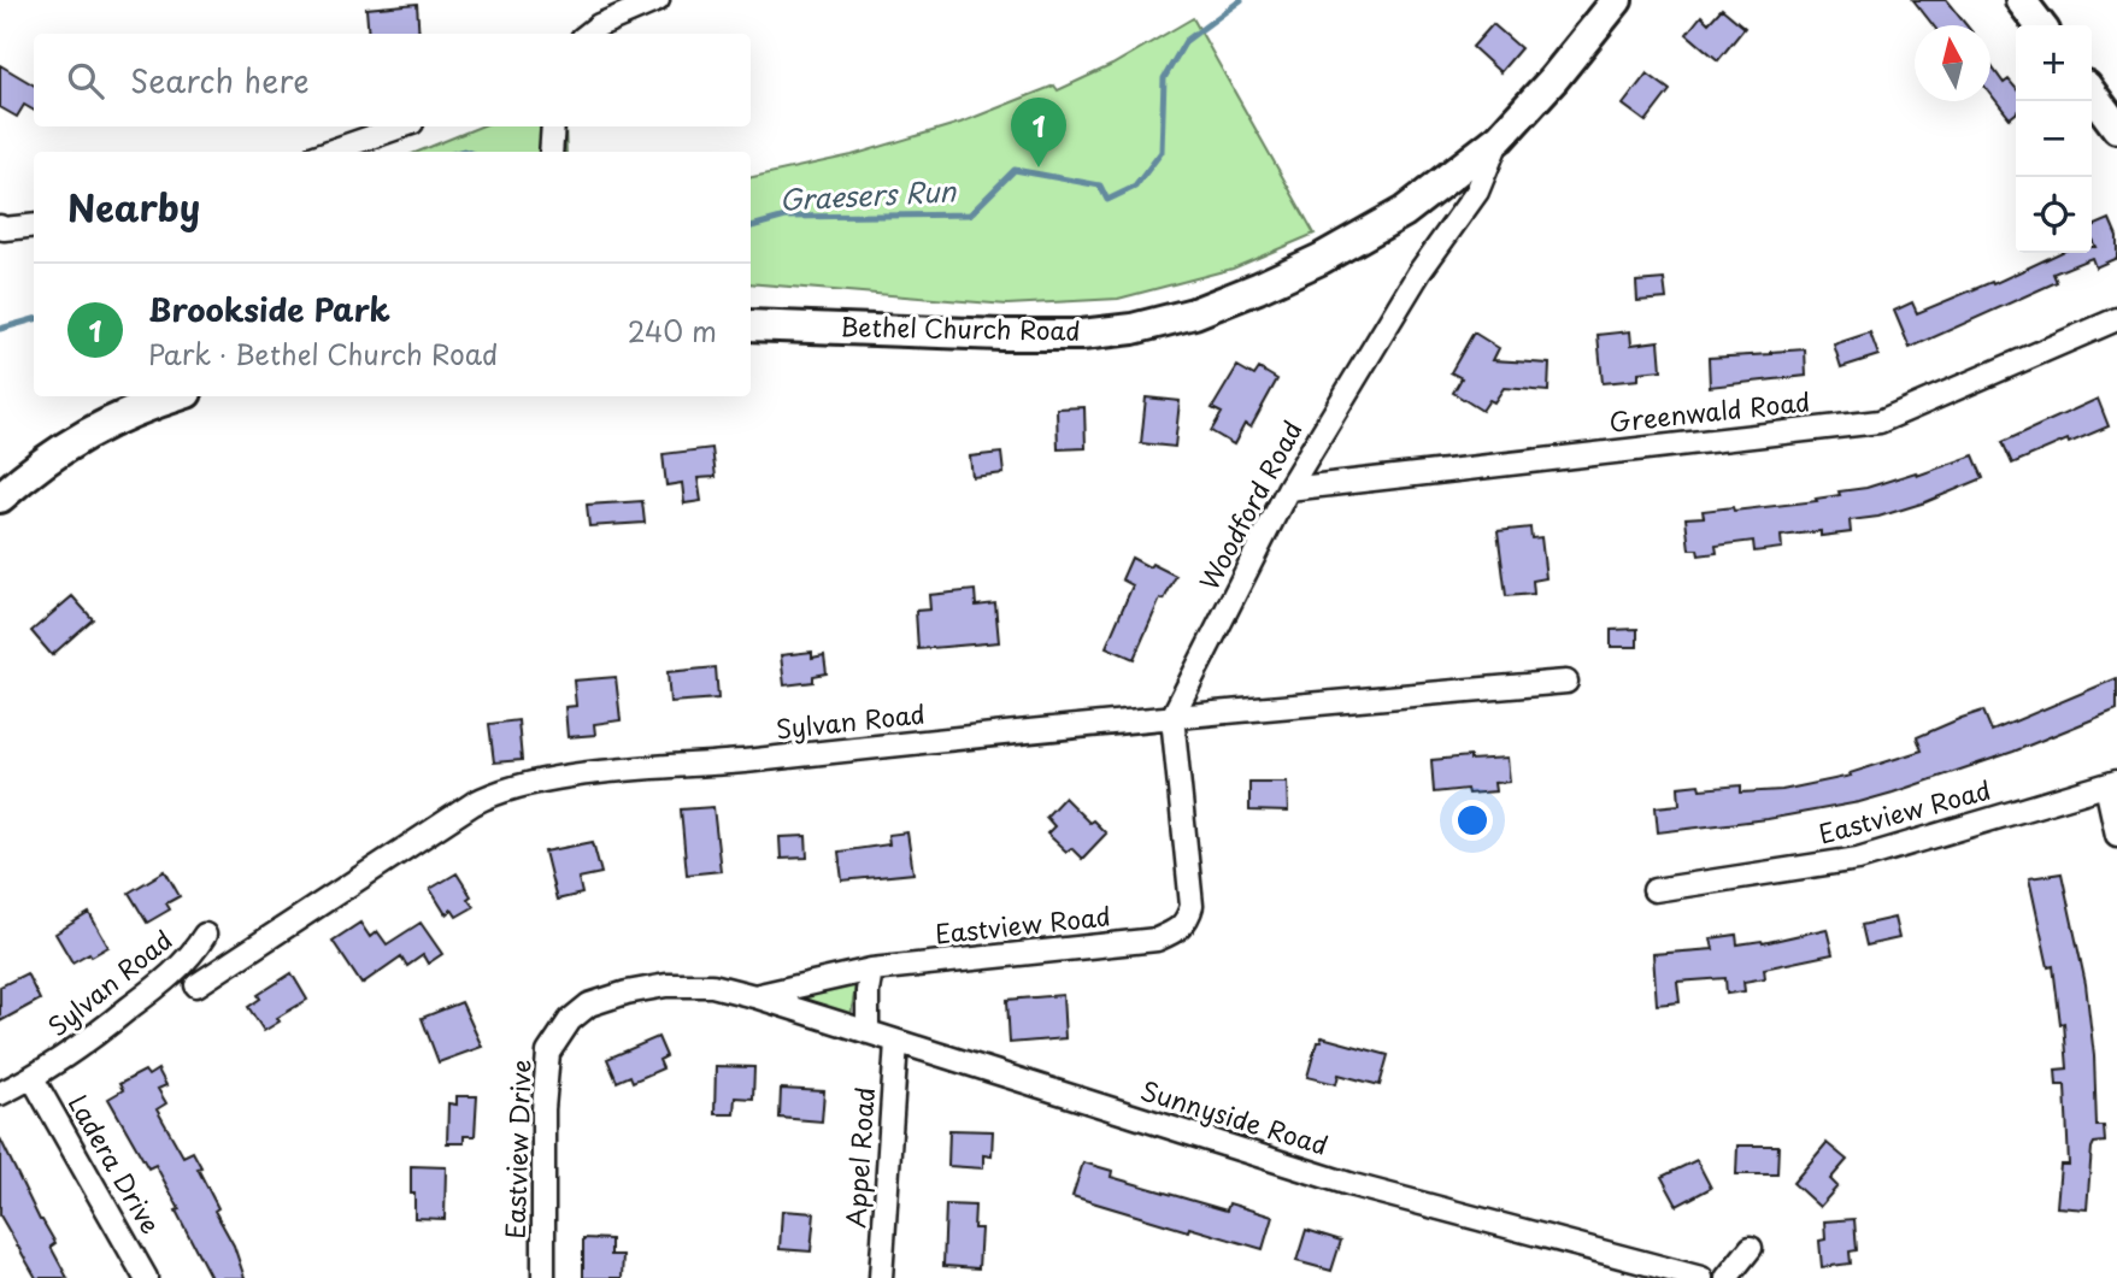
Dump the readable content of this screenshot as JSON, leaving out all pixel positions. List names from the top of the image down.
{
  "streets": {
    "street": [
      "Bethel Church Road",
      "Greenwald Road",
      "Woodford Road",
      "Sylvan Road",
      "Eastview Road",
      "Sunnyside Road",
      "Eastview Drive",
      "Appel Road",
      "Ladera Drive"
    ]
  },
  "crossings": [
    ["Bethel Church Road", "Woodford Road"],
    ["Greenwald Road", "Woodford Road"],
    ["Woodford Road", "Sylvan Road"],
    ["Woodford Road", "Eastview Road"],
    ["Sylvan Road", "Eastview Road"],
    ["Sylvan Road", "Ladera Drive"],
    ["Eastview Road", "Sunnyside Road"],
    ["Eastview Road", "Eastview Drive"],
    ["Sunnyside Road", "Eastview Drive"],
    ["Sunnyside Road", "Appel Road"]
  ],
  "water": ["Graesers Run"],
  "north": "top",
  "page": {
    "map_buttons": ["+", "−"],
    "search": "Search here",
    "pins": "1",
    "heading": "Nearby",
    "list": [
      {
        "mark": "1",
        "name": "Brookside Park",
        "note": "Park · Bethel Church Road",
        "value": "240 m"
      }
    ]
  }
}
